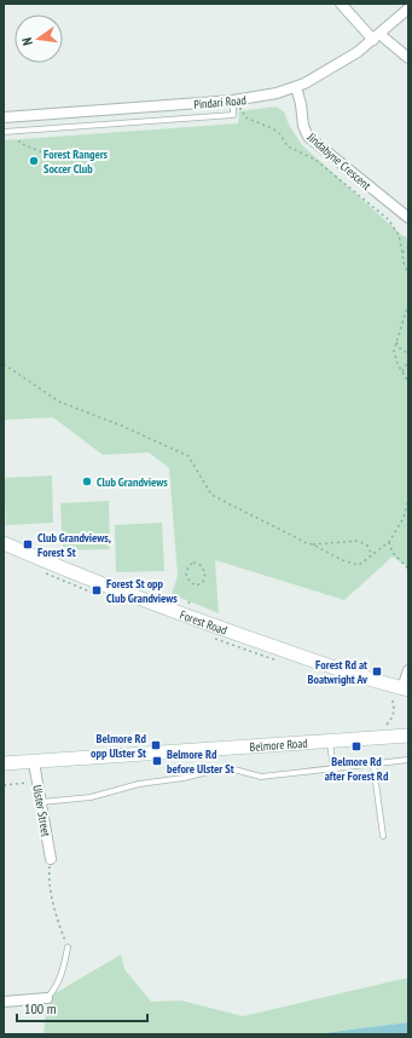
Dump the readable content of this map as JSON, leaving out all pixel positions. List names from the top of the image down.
{
  "streets": {
    "street": [
      "Pindari Road",
      "Jindabyne Crescent",
      "Forest Road",
      "Belmore Road",
      "Ulster Street"
    ]
  },
  "crossings": [
    ["Pindari Road", "Jindabyne Crescent"],
    ["Belmore Road", "Ulster Street"]
  ],
  "places": {
    "other": ["Forest Rangers Soccer Club", "Club Grandviews"],
    "transit": [
      "Club Grandviews, Forest St",
      "Forest St opp Club Grandviews",
      "Forest Rd at Boatwright Av",
      "Belmore Rd opp Ulster St",
      "Belmore Rd after Forest Rd",
      "Belmore Rd before Ulster St"
    ]
  },
  "scale_bar": "100 m",
  "north": "left"
}
